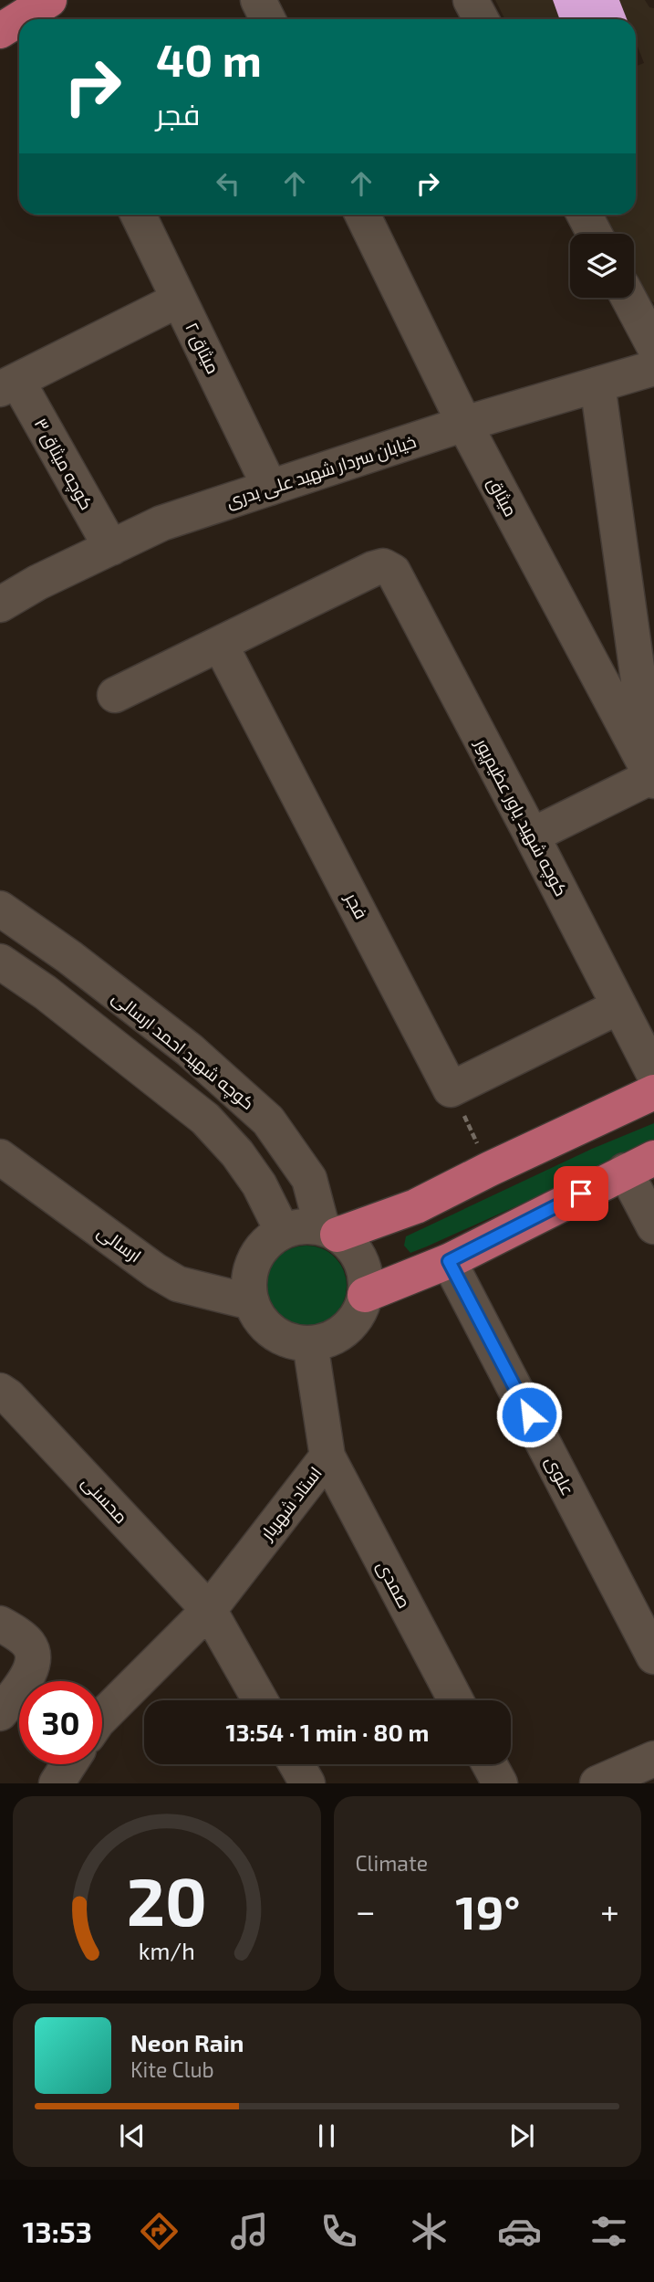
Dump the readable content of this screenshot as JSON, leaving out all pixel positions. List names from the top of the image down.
{
  "streets": {
    "street": [
      "میثاق ۲",
      "کوچه میثاق ۳",
      "خیابان سردار شهید علی بدری",
      "میثاق",
      "کوچه شهید یاور عظیم‌پور",
      "فجر",
      "کوچه شهید احمد ارسالی",
      "ارسالی",
      "علوی",
      "محسنی",
      "استاد شهریار",
      "صمدی"
    ]
  },
  "crossings": [
    ["میثاق ۲", "خیابان سردار شهید علی بدری"],
    ["کوچه میثاق ۳", "خیابان سردار شهید علی بدری"],
    ["خیابان سردار شهید علی بدری", "میثاق"],
    ["کوچه شهید یاور عظیم‌پور", "فجر"],
    ["کوچه شهید احمد ارسالی", "ارسالی"],
    ["کوچه شهید احمد ارسالی", "استاد شهریار"],
    ["ارسالی", "استاد شهریار"],
    ["محسنی", "استاد شهریار"],
    ["استاد شهریار", "صمدی"]
  ],
  "page": {
    "turn": ["40 m", "فجر"],
    "limit": "30",
    "trip": "13:54 · 1 min · 80 m",
    "tile": "Climate",
    "heat": ["−", "19°", "+"],
    "song": ["Neon Rain", "Kite Club"],
    "tabs": "13:53",
    "gauge": ["20", "km/h"]
  }
}
